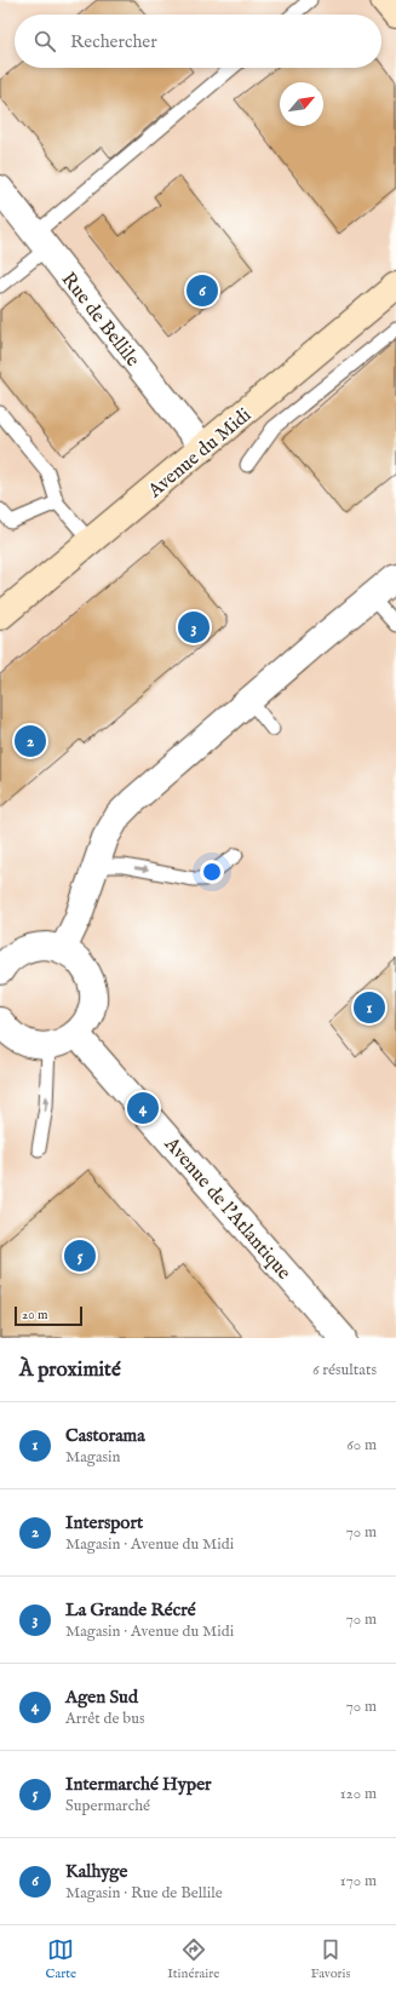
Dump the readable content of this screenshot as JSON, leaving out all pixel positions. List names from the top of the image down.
{
  "streets": {
    "street": ["Rue de Bellile", "Avenue du Midi", "Avenue de l'Atlantique"]
  },
  "crossings": [
    ["Rue de Bellile", "Avenue du Midi"]
  ],
  "scale_bar": "20 m",
  "north": "top right",
  "page": {
    "search": "Rechercher",
    "pins": [
      "6",
      "3",
      "2",
      "1",
      "4",
      "5"
    ],
    "scale": "20 m",
    "heading": ["À proximité", "6 résultats"],
    "list": [
      {
        "mark": "1",
        "name": "Castorama",
        "note": "Magasin",
        "value": "60 m"
      },
      {
        "mark": "2",
        "name": "Intersport",
        "note": "Magasin · Avenue du Midi",
        "value": "70 m"
      },
      {
        "mark": "3",
        "name": "La Grande Récré",
        "note": "Magasin · Avenue du Midi",
        "value": "70 m"
      },
      {
        "mark": "4",
        "name": "Agen Sud",
        "note": "Arrêt de bus",
        "value": "70 m"
      },
      {
        "mark": "5",
        "name": "Intermarché Hyper",
        "note": "Supermarché",
        "value": "120 m"
      },
      {
        "mark": "6",
        "name": "Kalhyge",
        "note": "Magasin · Rue de Bellile",
        "value": "170 m"
      }
    ],
    "nav": ["Carte", "Itinéraire", "Favoris"]
  }
}
